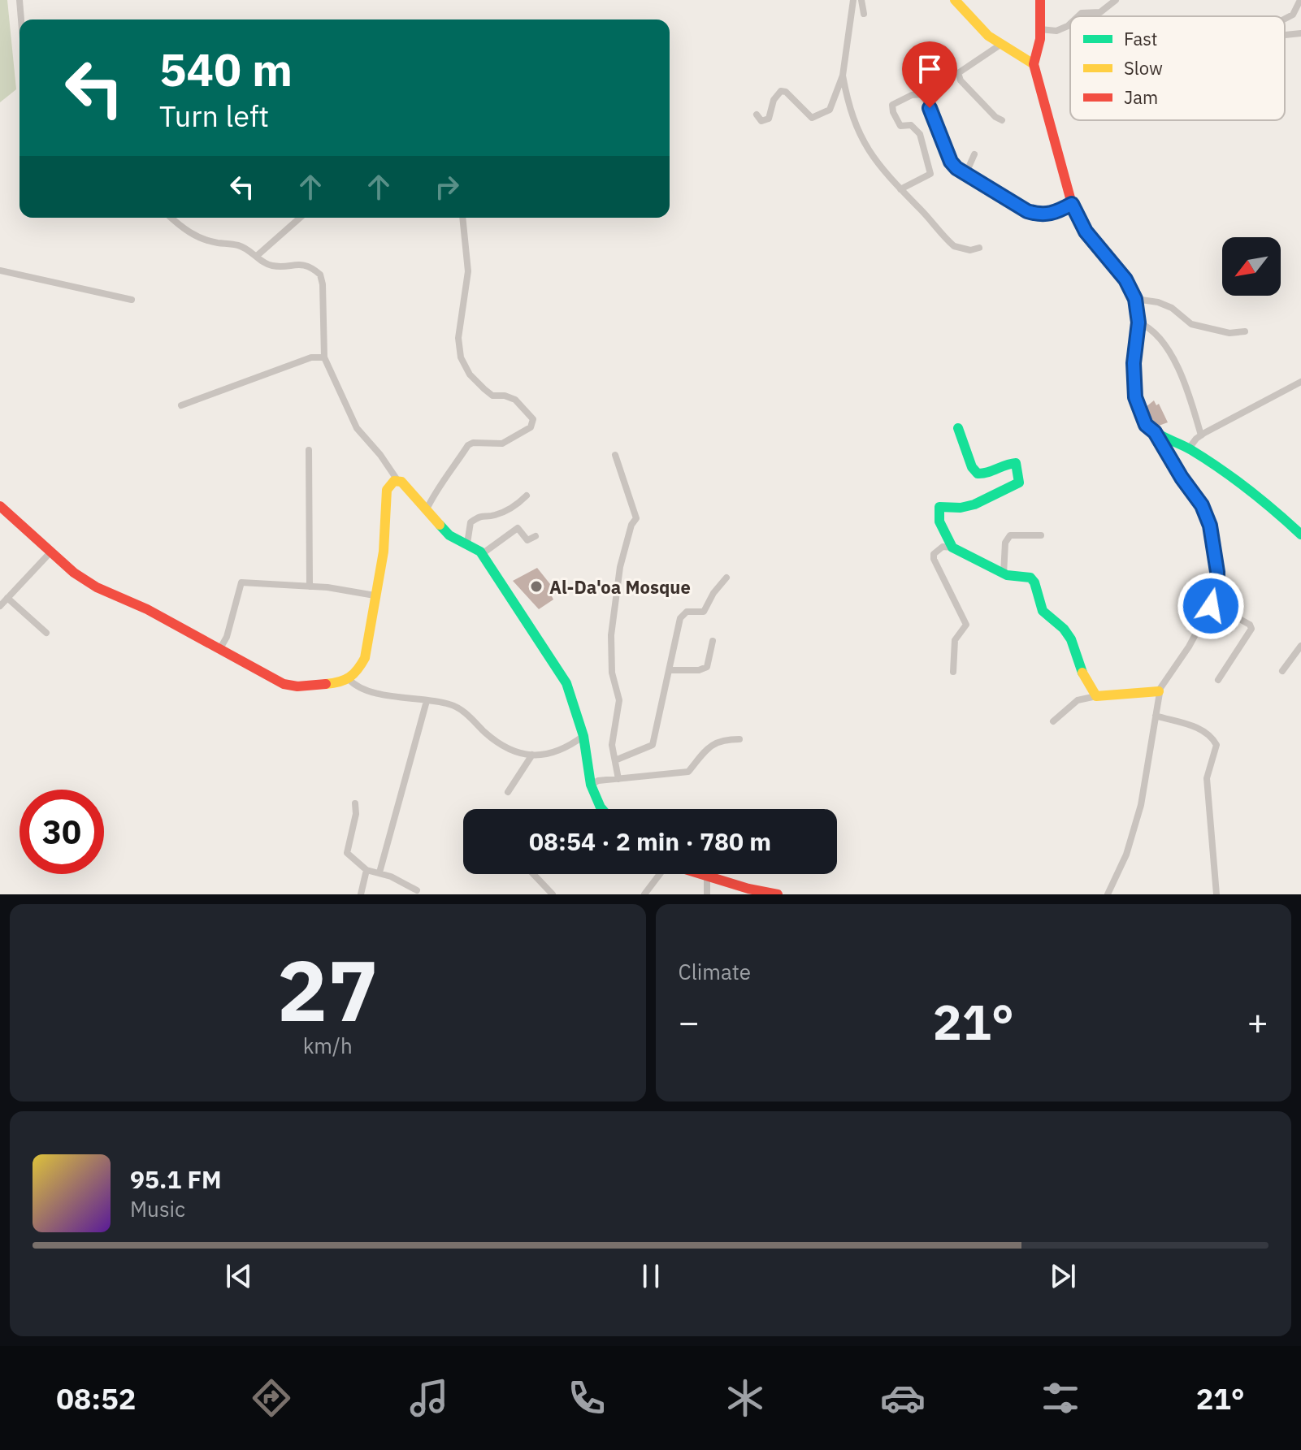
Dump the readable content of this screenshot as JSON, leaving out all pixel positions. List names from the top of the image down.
{
  "places": ["Al-Da'oa Mosque"],
  "legend": ["Fast", "Slow", "Jam"],
  "north": "bottom left",
  "page": {
    "turn": ["540 m", "Turn left"],
    "limit": "30",
    "trip": "08:54 · 2 min · 780 m",
    "tile": [
      ["27", "km/h"],
      "Climate"
    ],
    "heat": ["−", "21°", "+"],
    "song": ["95.1 FM", "Music"],
    "tabs": ["08:52", "21°"]
  }
}
